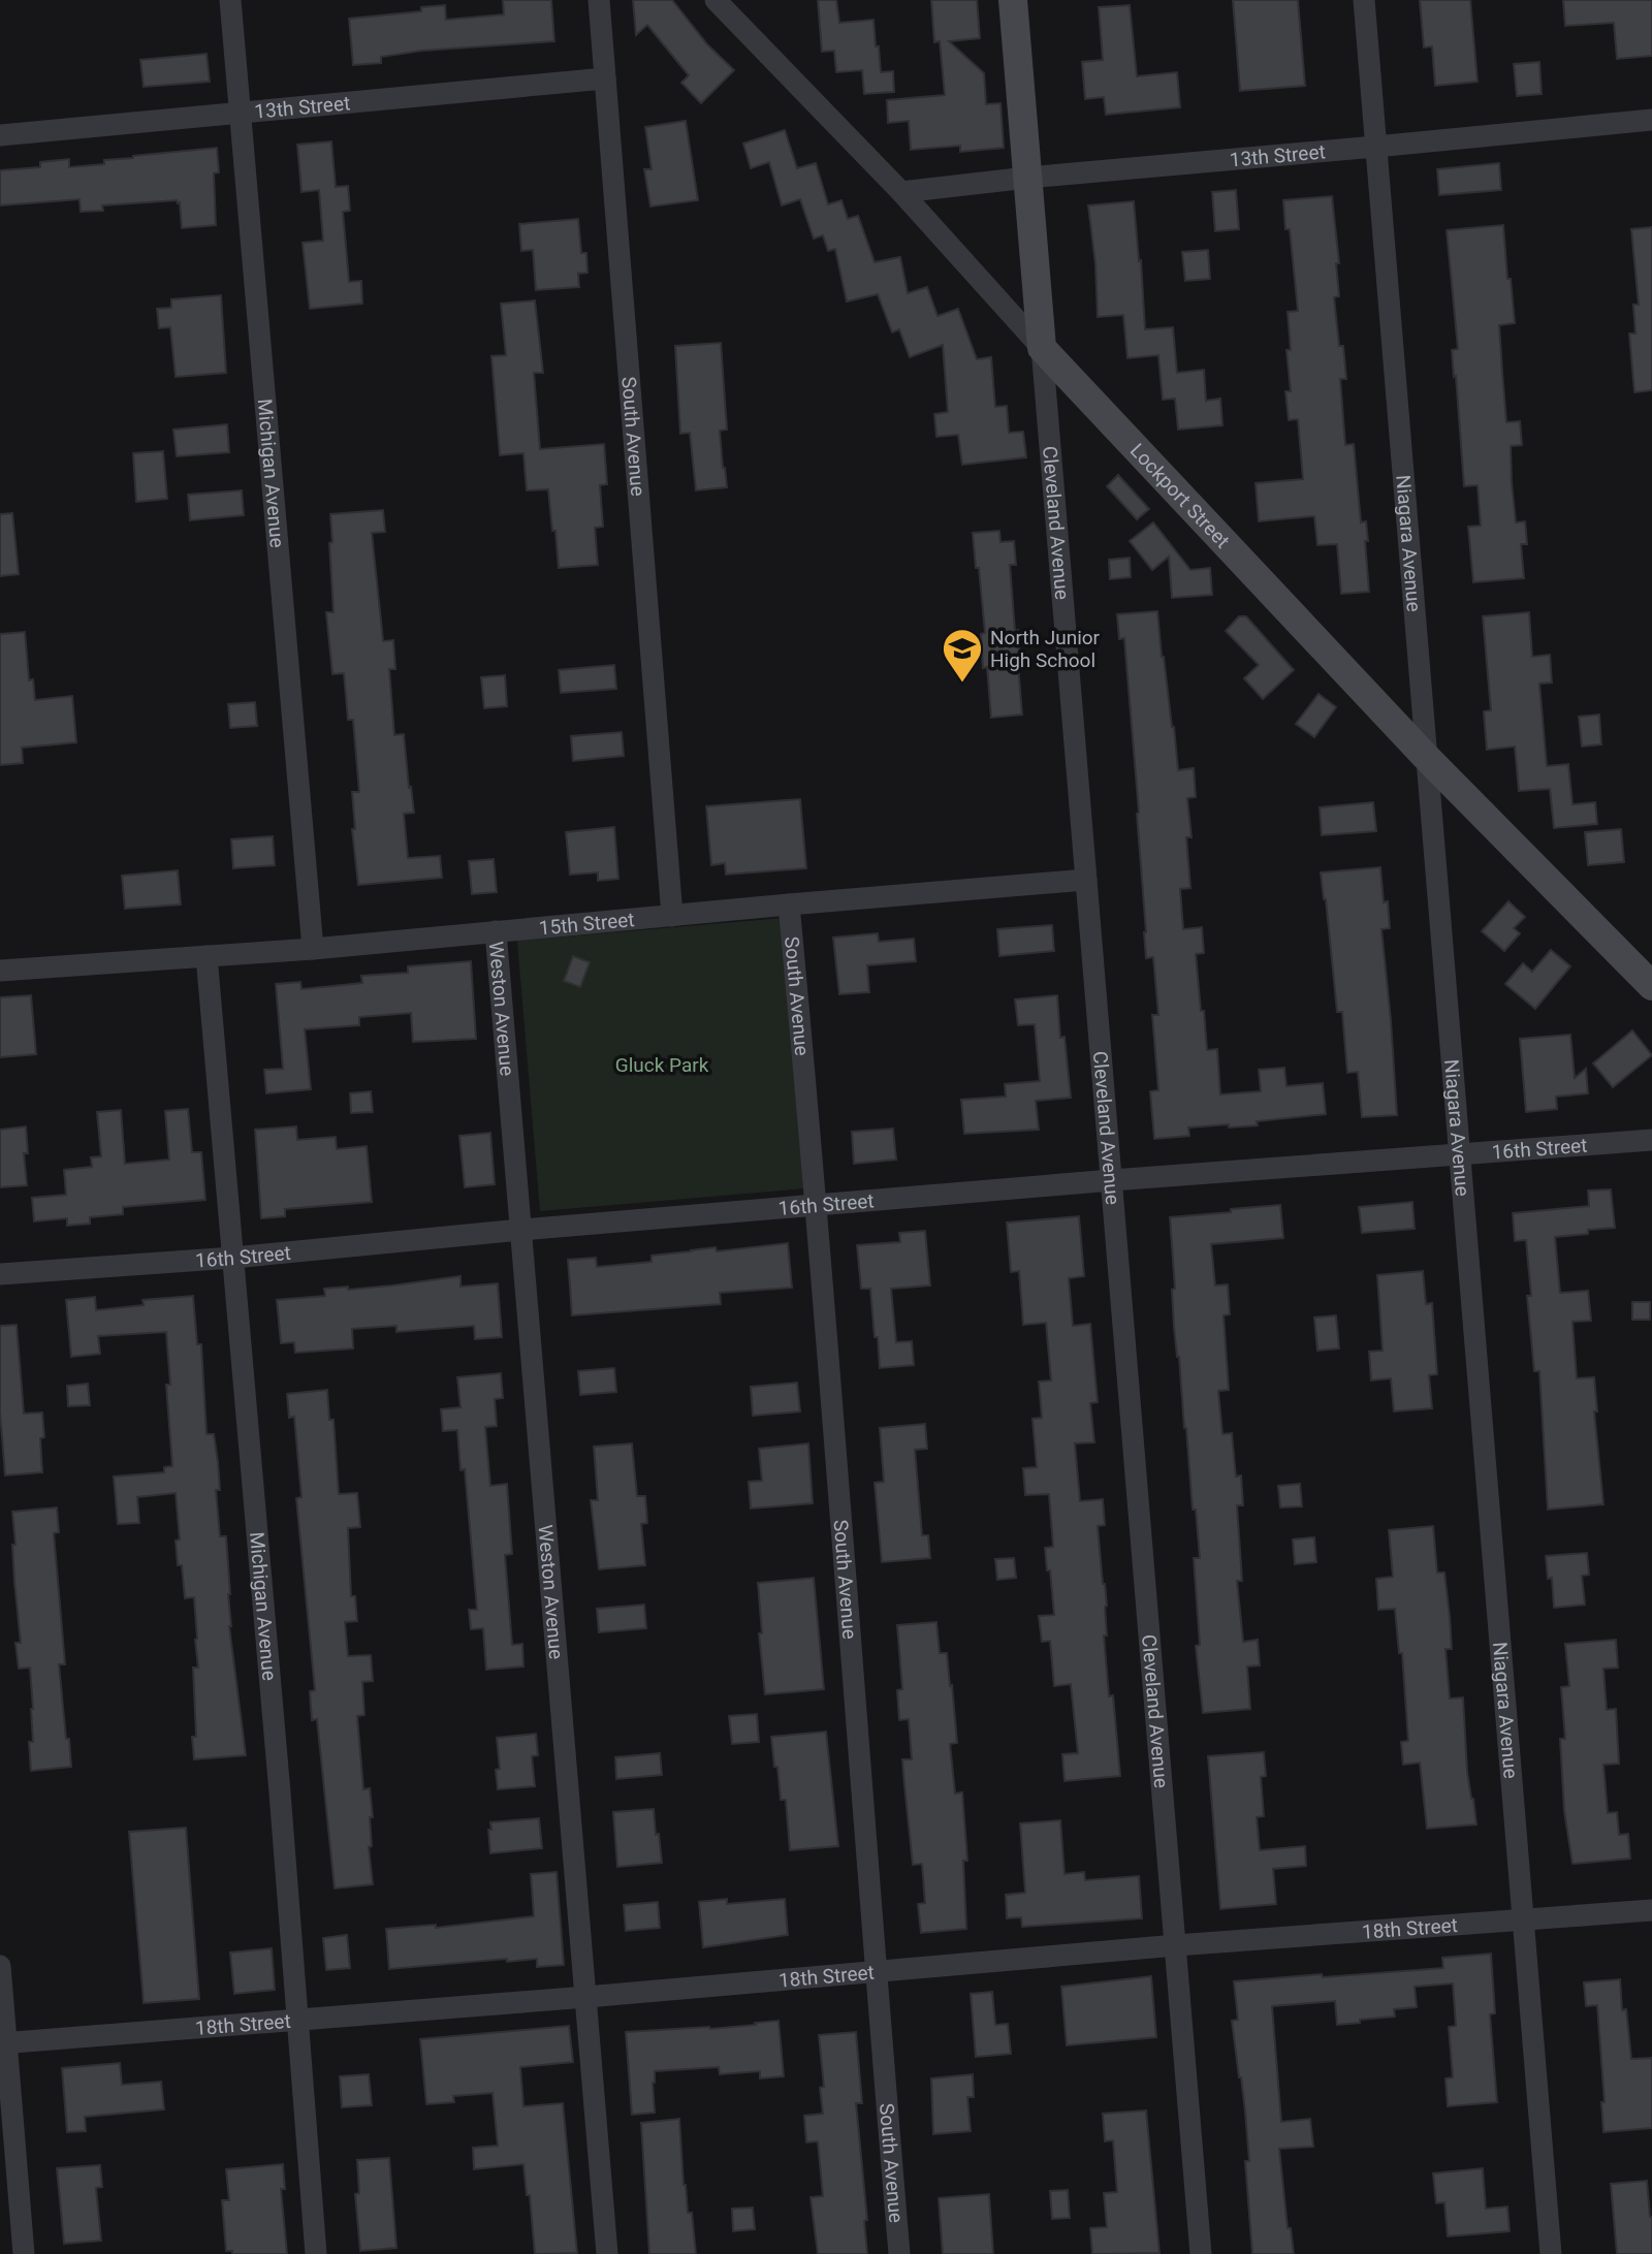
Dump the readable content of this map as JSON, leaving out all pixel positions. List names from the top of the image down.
{
  "streets": {
    "main road": ["Lockport Street", "Cleveland Avenue"],
    "street": [
      "13th Street",
      "South Avenue",
      "Michigan Avenue",
      "Niagara Avenue",
      "15th Street",
      "Weston Avenue",
      "16th Street",
      "18th Street"
    ]
  },
  "crossings": [
    ["13th Street", "South Avenue"],
    ["13th Street", "Michigan Avenue"],
    ["13th Street", "Lockport Street"],
    ["13th Street", "Cleveland Avenue"],
    ["13th Street", "Niagara Avenue"],
    ["South Avenue", "15th Street"],
    ["South Avenue", "16th Street"],
    ["South Avenue", "18th Street"],
    ["Michigan Avenue", "15th Street"],
    ["Michigan Avenue", "16th Street"],
    ["Michigan Avenue", "18th Street"],
    ["Lockport Street", "Cleveland Avenue"],
    ["Lockport Street", "Niagara Avenue"],
    ["Cleveland Avenue", "15th Street"],
    ["Cleveland Avenue", "16th Street"],
    ["Cleveland Avenue", "18th Street"],
    ["Niagara Avenue", "16th Street"],
    ["Niagara Avenue", "18th Street"],
    ["15th Street", "Weston Avenue"],
    ["Weston Avenue", "16th Street"],
    ["Weston Avenue", "18th Street"]
  ],
  "parks": ["Gluck Park"],
  "places": {
    "school or university": ["North Junior High School"]
  }
}
